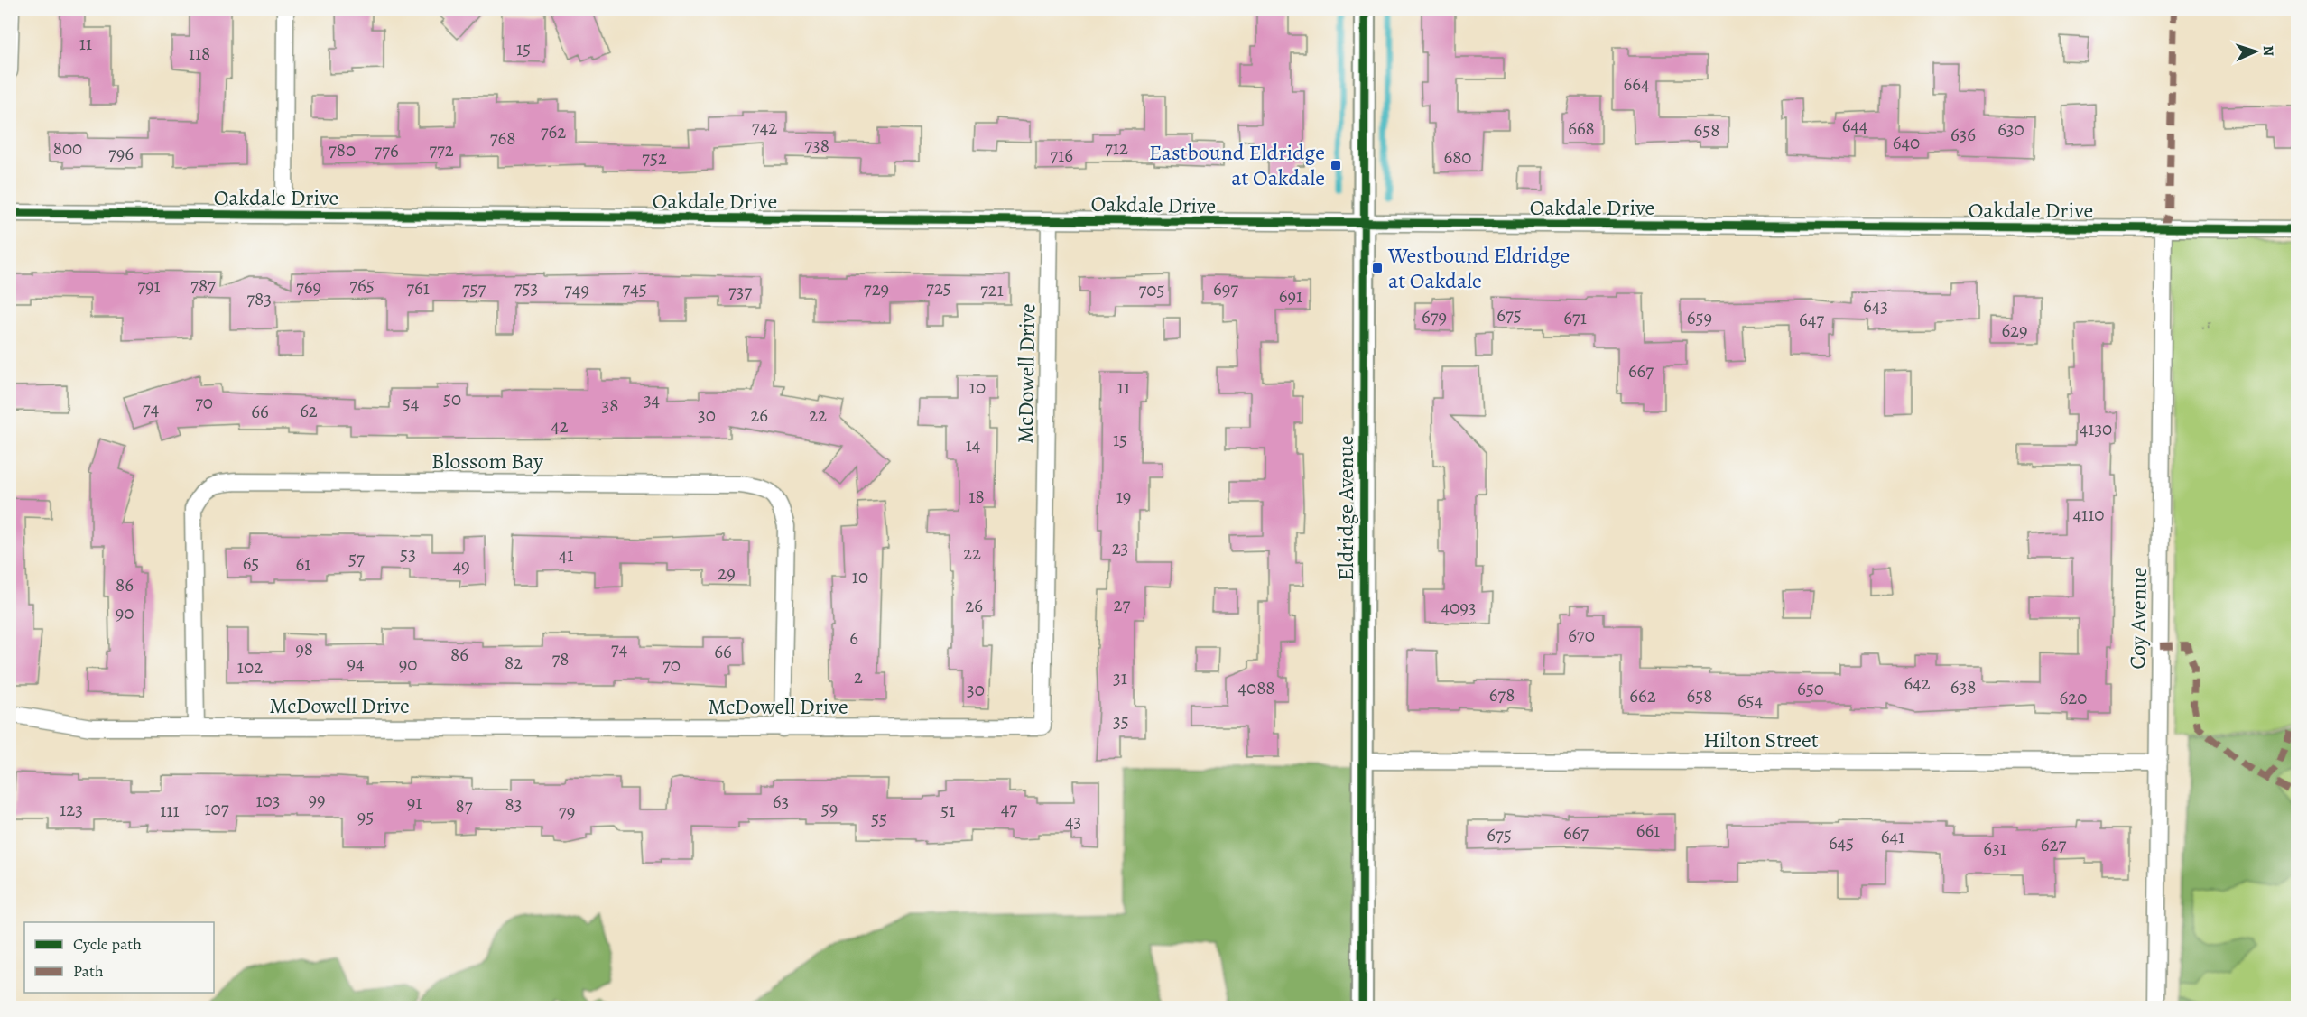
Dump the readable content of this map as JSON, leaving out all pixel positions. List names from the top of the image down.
{
  "streets": {
    "street": [
      "Oakdale Drive",
      "McDowell Drive",
      "Blossom Bay",
      "Eldridge Avenue",
      "Coy Avenue",
      "Hilton Street"
    ]
  },
  "crossings": [
    ["Oakdale Drive", "McDowell Drive"],
    ["Oakdale Drive", "Eldridge Avenue"],
    ["Oakdale Drive", "Coy Avenue"],
    ["McDowell Drive", "Blossom Bay"],
    ["Eldridge Avenue", "Hilton Street"],
    ["Coy Avenue", "Hilton Street"]
  ],
  "places": {
    "transit": ["Eastbound Eldridge at Oakdale", "Westbound Eldridge at Oakdale"]
  },
  "house_numbers": [
    "11",
    "15",
    "118",
    "664",
    "644",
    "742",
    "668",
    "630",
    "658",
    "762",
    "636",
    "768",
    "640",
    "738",
    "800",
    "712",
    "780",
    "772",
    "776",
    "796",
    "716",
    "680",
    "752",
    "787",
    "765",
    "791",
    "769",
    "761",
    "753",
    "725",
    "757",
    "745",
    "729",
    "697",
    "749",
    "721",
    "705",
    "737",
    "691",
    "783",
    "643",
    "675",
    "679",
    "671",
    "659",
    "647",
    "629",
    "667",
    "10",
    "11",
    "50",
    "34",
    "70",
    "54",
    "38",
    "74",
    "62",
    "66",
    "30",
    "26",
    "22",
    "42",
    "4130",
    "15",
    "14",
    "18",
    "19",
    "4110",
    "23",
    "22",
    "53",
    "41",
    "57",
    "65",
    "61",
    "49",
    "29",
    "10",
    "86",
    "27",
    "26",
    "4093",
    "90",
    "670",
    "6",
    "98",
    "74",
    "66",
    "86",
    "78",
    "82",
    "94",
    "90",
    "70",
    "102",
    "2",
    "31",
    "642",
    "638",
    "4088",
    "650",
    "30",
    "678",
    "662",
    "658",
    "620",
    "654",
    "35",
    "99",
    "103",
    "63",
    "91",
    "83",
    "87",
    "107",
    "59",
    "47",
    "123",
    "111",
    "51",
    "79",
    "95",
    "55",
    "43",
    "661",
    "667",
    "675",
    "641",
    "645",
    "627",
    "631"
  ],
  "legend": ["Cycle path", "Path"],
  "north": "right"
}
